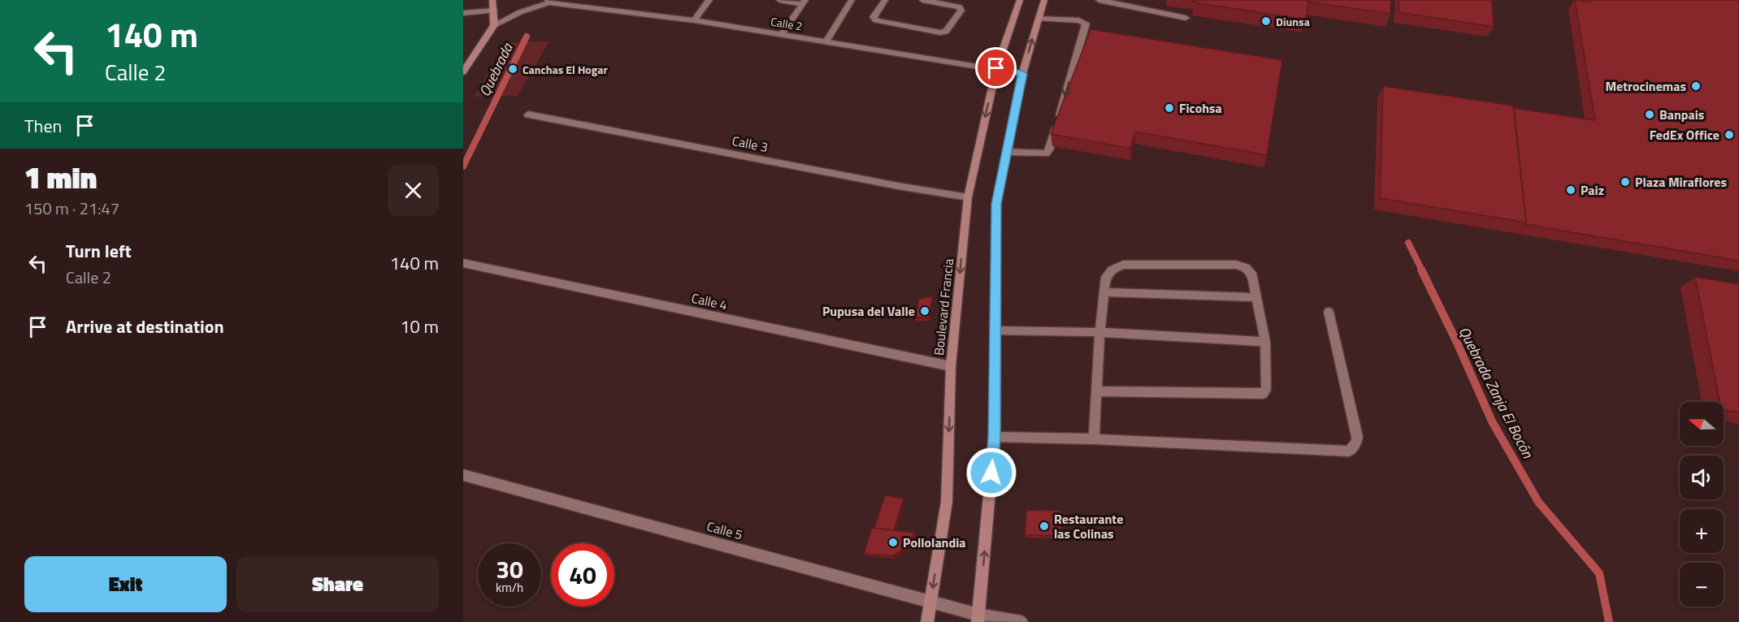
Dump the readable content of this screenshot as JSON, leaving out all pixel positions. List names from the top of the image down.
{
  "streets": {
    "street": [
      "Calle 2",
      "Calle 3",
      "Calle 4",
      "Boulevard Francia",
      "Calle 5"
    ]
  },
  "crossings": [
    ["Calle 2", "Boulevard Francia"],
    ["Calle 3", "Boulevard Francia"],
    ["Calle 4", "Boulevard Francia"],
    ["Boulevard Francia", "Calle 5"]
  ],
  "water": ["Quebrada", "Quebrada Zanja El Bocón"],
  "places": [
    "Diunsa",
    "Canchas El Hogar",
    "Metrocinemas",
    "Ficohsa",
    "Banpais",
    "FedEx Office",
    "Plaza Miraflores",
    "Paiz",
    "Pupusa del Valle",
    "Restaurante las Colinas",
    "Pollolandia"
  ],
  "north": "left",
  "page": {
    "turn": ["140 m", "Calle 2"],
    "then": "Then",
    "heading": ["1 min", "150 m · 21:47"],
    "list": [
      {
        "name": "Turn left",
        "note": "Calle 2",
        "value": "140 m"
      },
      {
        "name": "Arrive at destination",
        "value": "10 m"
      }
    ],
    "map_buttons": ["+", "−"],
    "speed": "30 km/h",
    "limit": "40",
    "buttons": ["Exit", "Share"]
  }
}
